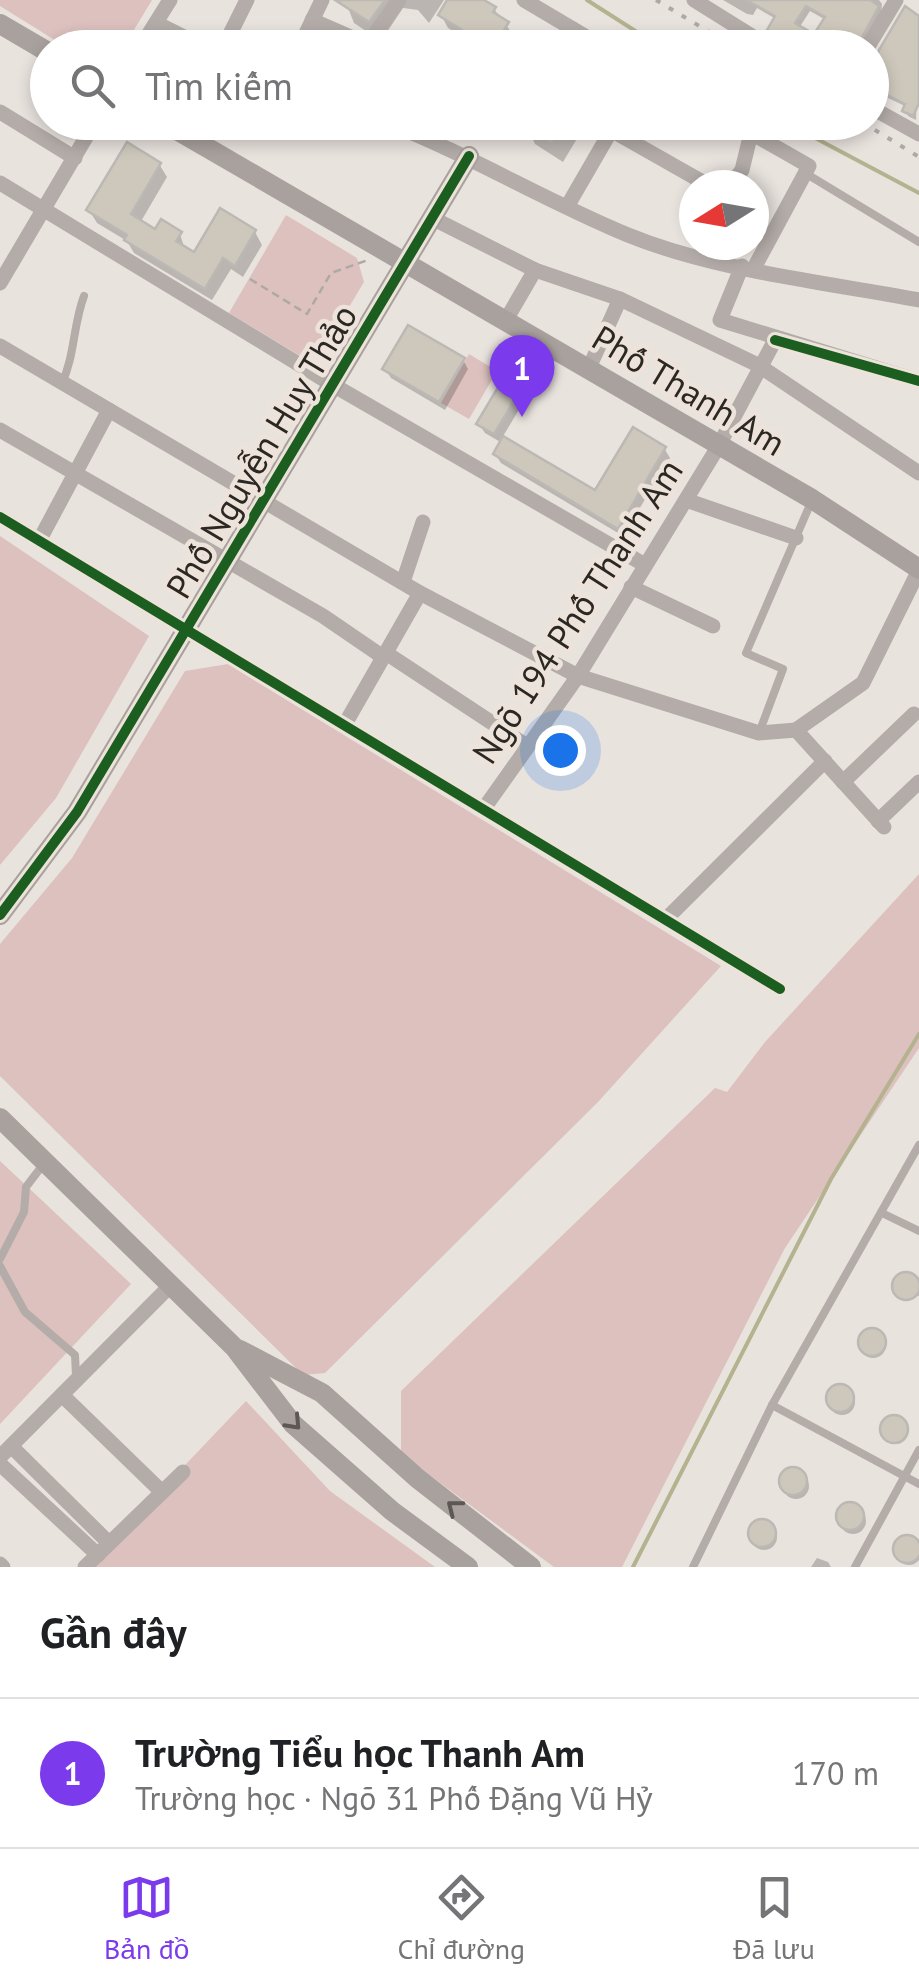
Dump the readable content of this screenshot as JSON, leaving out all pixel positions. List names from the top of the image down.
{
  "streets": {
    "street": ["Phố Thanh Am", "Phố Nguyễn Huy Thảo", "Ngõ 194 Phố Thanh Am"]
  },
  "crossings": [
    ["Phố Thanh Am", "Phố Nguyễn Huy Thảo"],
    ["Phố Thanh Am", "Ngõ 194 Phố Thanh Am"]
  ],
  "north": "left",
  "page": {
    "search": "Tìm kiếm",
    "pins": "1",
    "heading": "Gần đây",
    "list": [
      {
        "mark": "1",
        "name": "Trường Tiểu học Thanh Am",
        "note": "Trường học · Ngõ 31 Phố Đặng Vũ Hỷ",
        "value": "170 m"
      }
    ],
    "nav": ["Bản đồ", "Chỉ đường", "Đã lưu"]
  }
}
